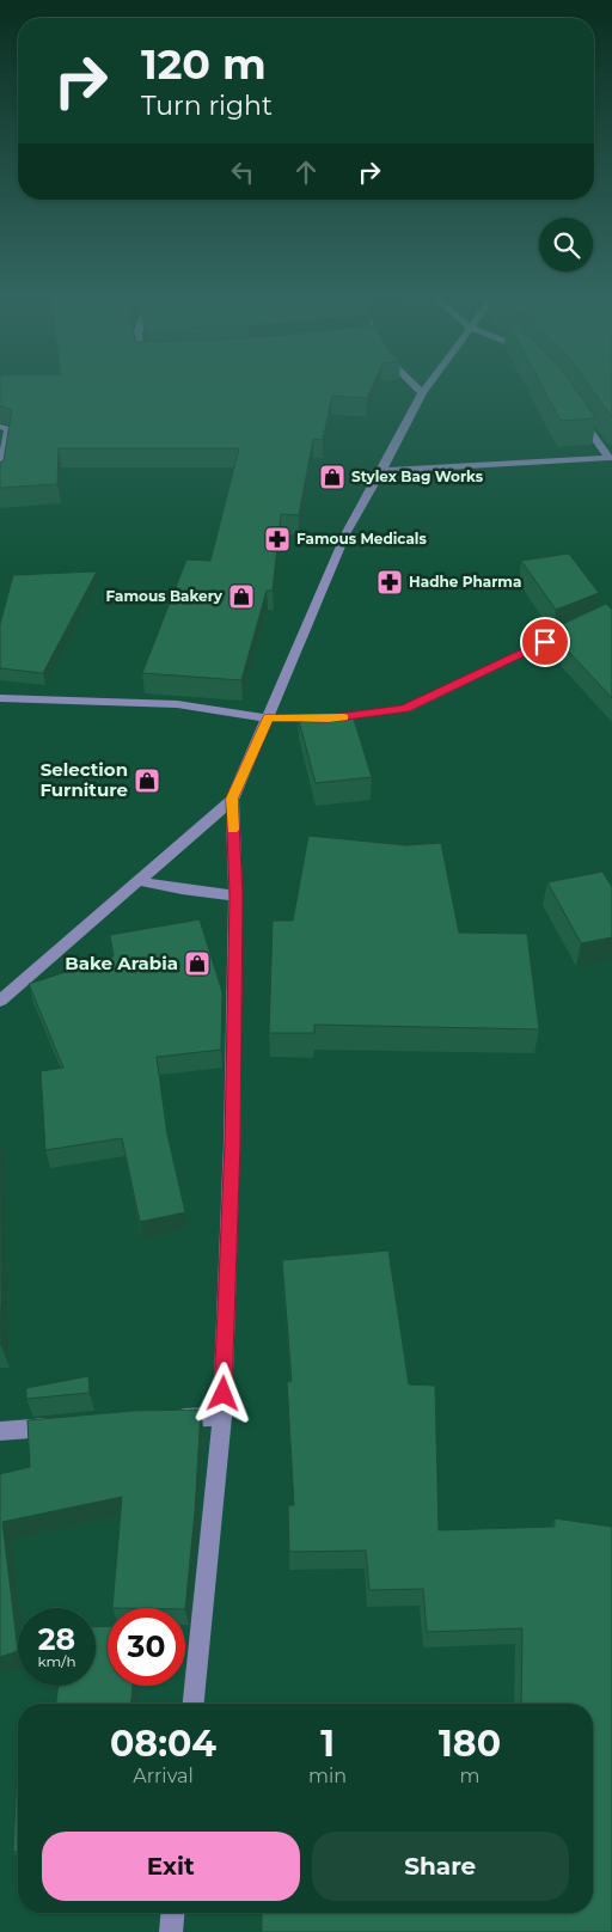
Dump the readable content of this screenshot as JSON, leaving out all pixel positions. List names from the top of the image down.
{
  "places": {
    "shop": [
      "Stylex Bag Works",
      "Famous Bakery",
      "Selection Furniture",
      "Bake Arabia"
    ],
    "pharmacy": ["Famous Medicals", "Hadhe Pharma"]
  },
  "page": {
    "turn": ["120 m", "Turn right"],
    "speed": "28 km/h",
    "limit": "30",
    "eta": [
      "08:04",
      "Arrival",
      "1",
      "min",
      "180",
      "m"
    ],
    "buttons": ["Exit", "Share"]
  }
}
